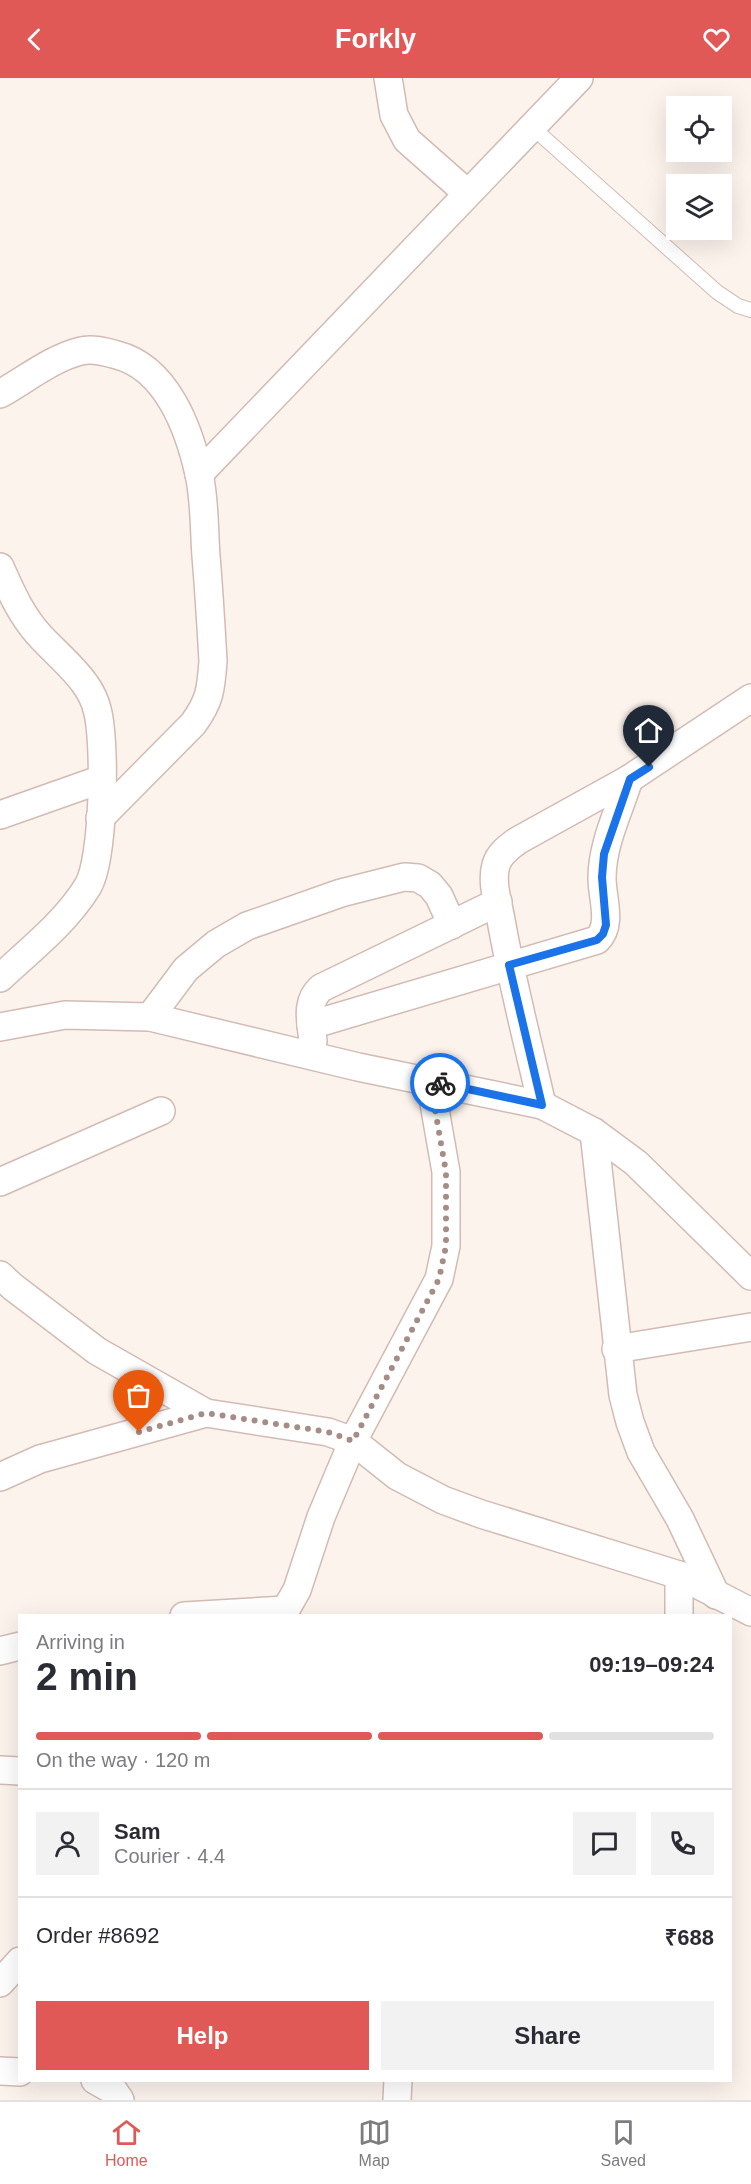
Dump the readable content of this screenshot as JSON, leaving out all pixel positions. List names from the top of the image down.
{
  "page": {
    "header": "Forkly",
    "heading": ["2 min", "Arriving in", "09:19–09:24"],
    "panel": [
      "Sam",
      "Courier · 4.4",
      "Order #8692",
      "₹688"
    ],
    "bar": "On the way · 120 m",
    "buttons": ["Help", "Share"],
    "tabs": ["Home", "Map", "Saved"]
  }
}
